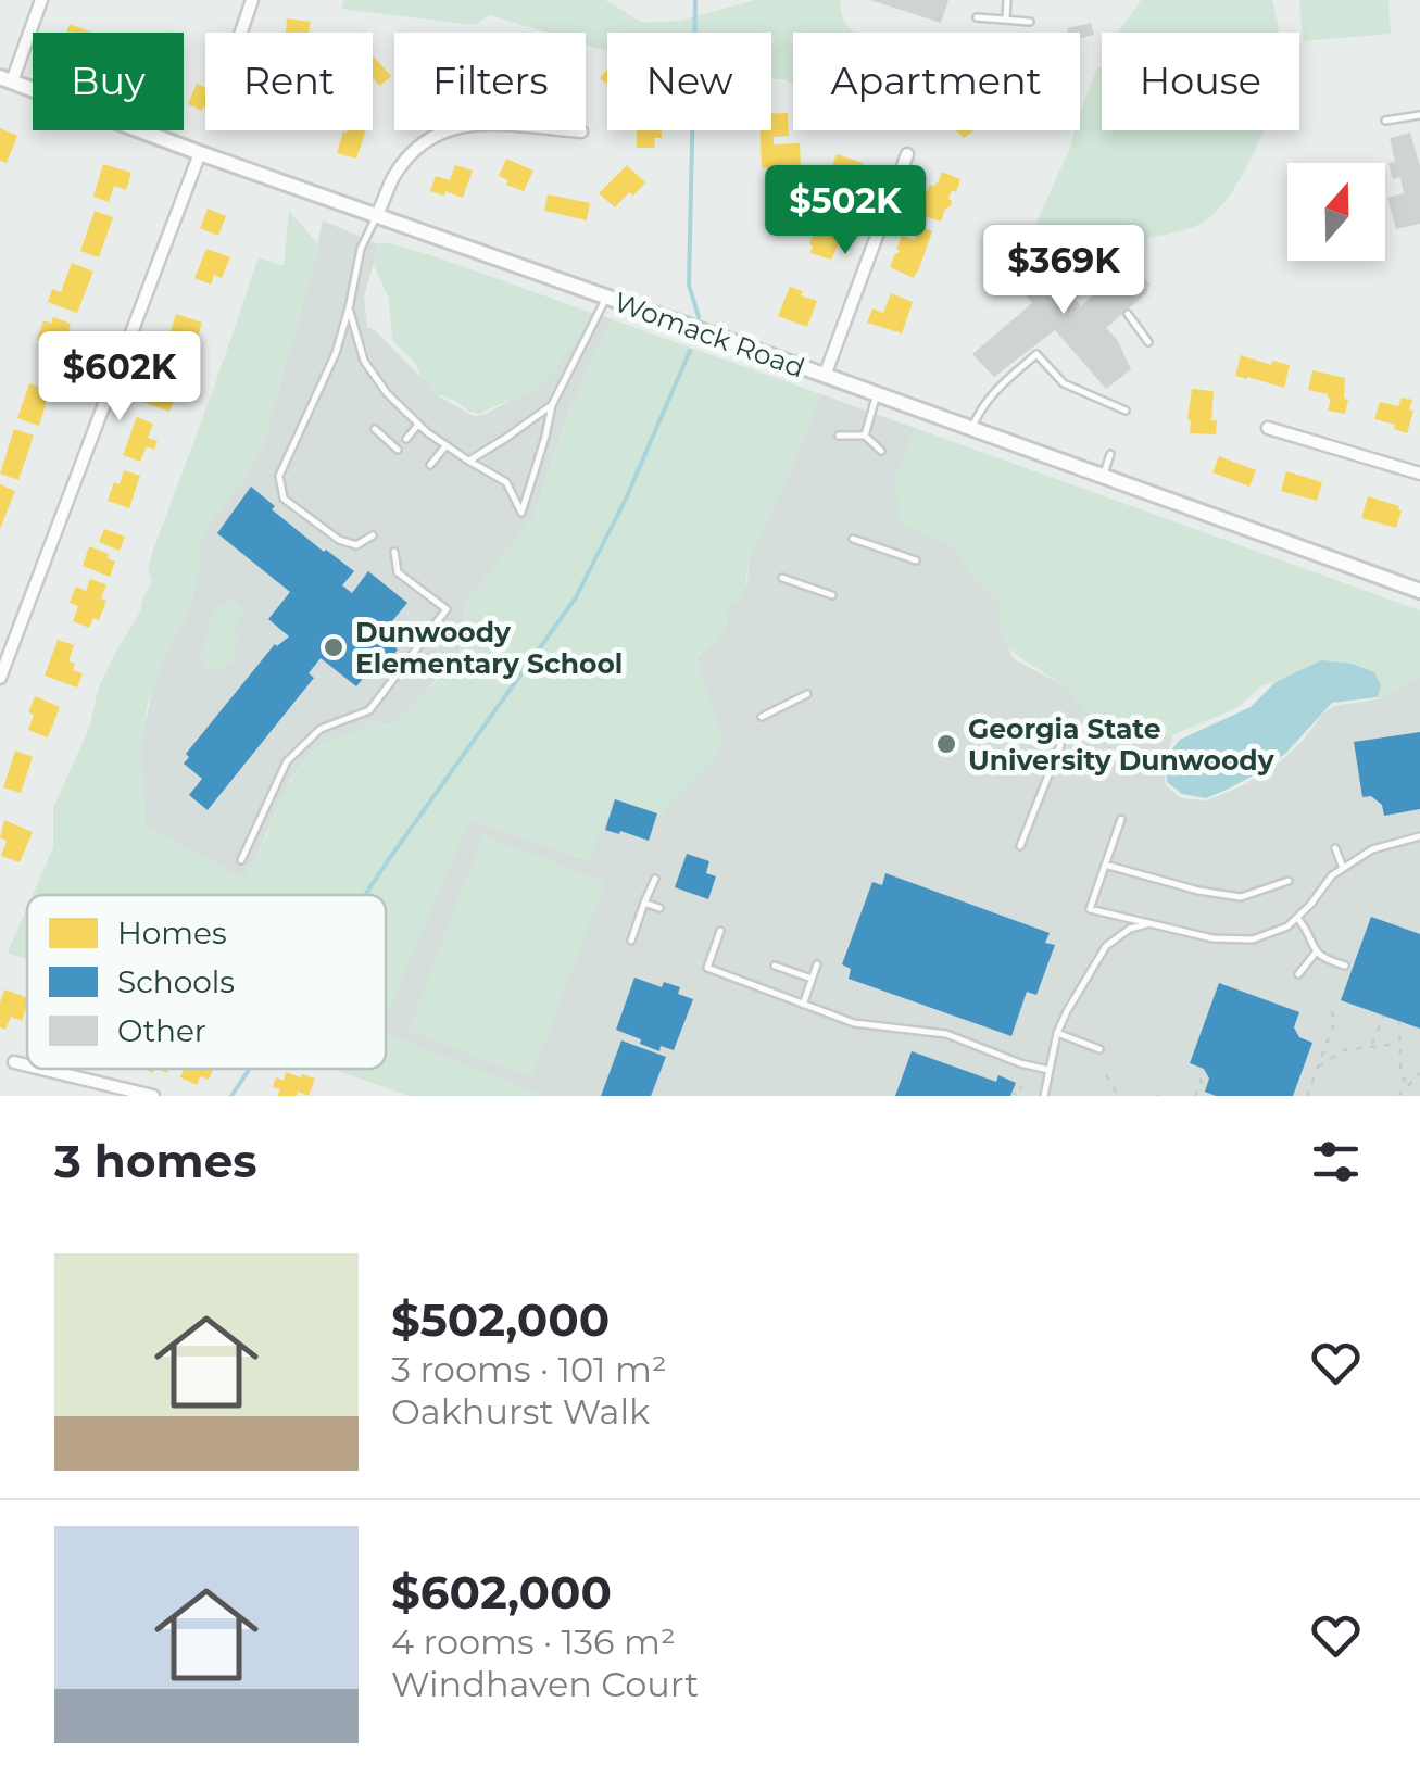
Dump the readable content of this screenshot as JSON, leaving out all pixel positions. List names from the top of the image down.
{
  "streets": {
    "street": ["Womack Road"]
  },
  "places": ["Dunwoody Elementary School", "Georgia State University Dunwoody"],
  "legend": ["Homes", "Schools", "Other"],
  "north": "top",
  "page": {
    "chip": [
      "Buy",
      "Rent",
      "Filters",
      "New",
      "Apartment",
      "House"
    ],
    "price": ["$502K", "$369K", "$602K"],
    "heading": "3 homes",
    "list": [
      {
        "name": "$502,000",
        "note": "3 rooms · 101 m² · Oakhurst Walk"
      },
      {
        "name": "$602,000",
        "note": "4 rooms · 136 m² · Windhaven Court"
      }
    ]
  }
}
